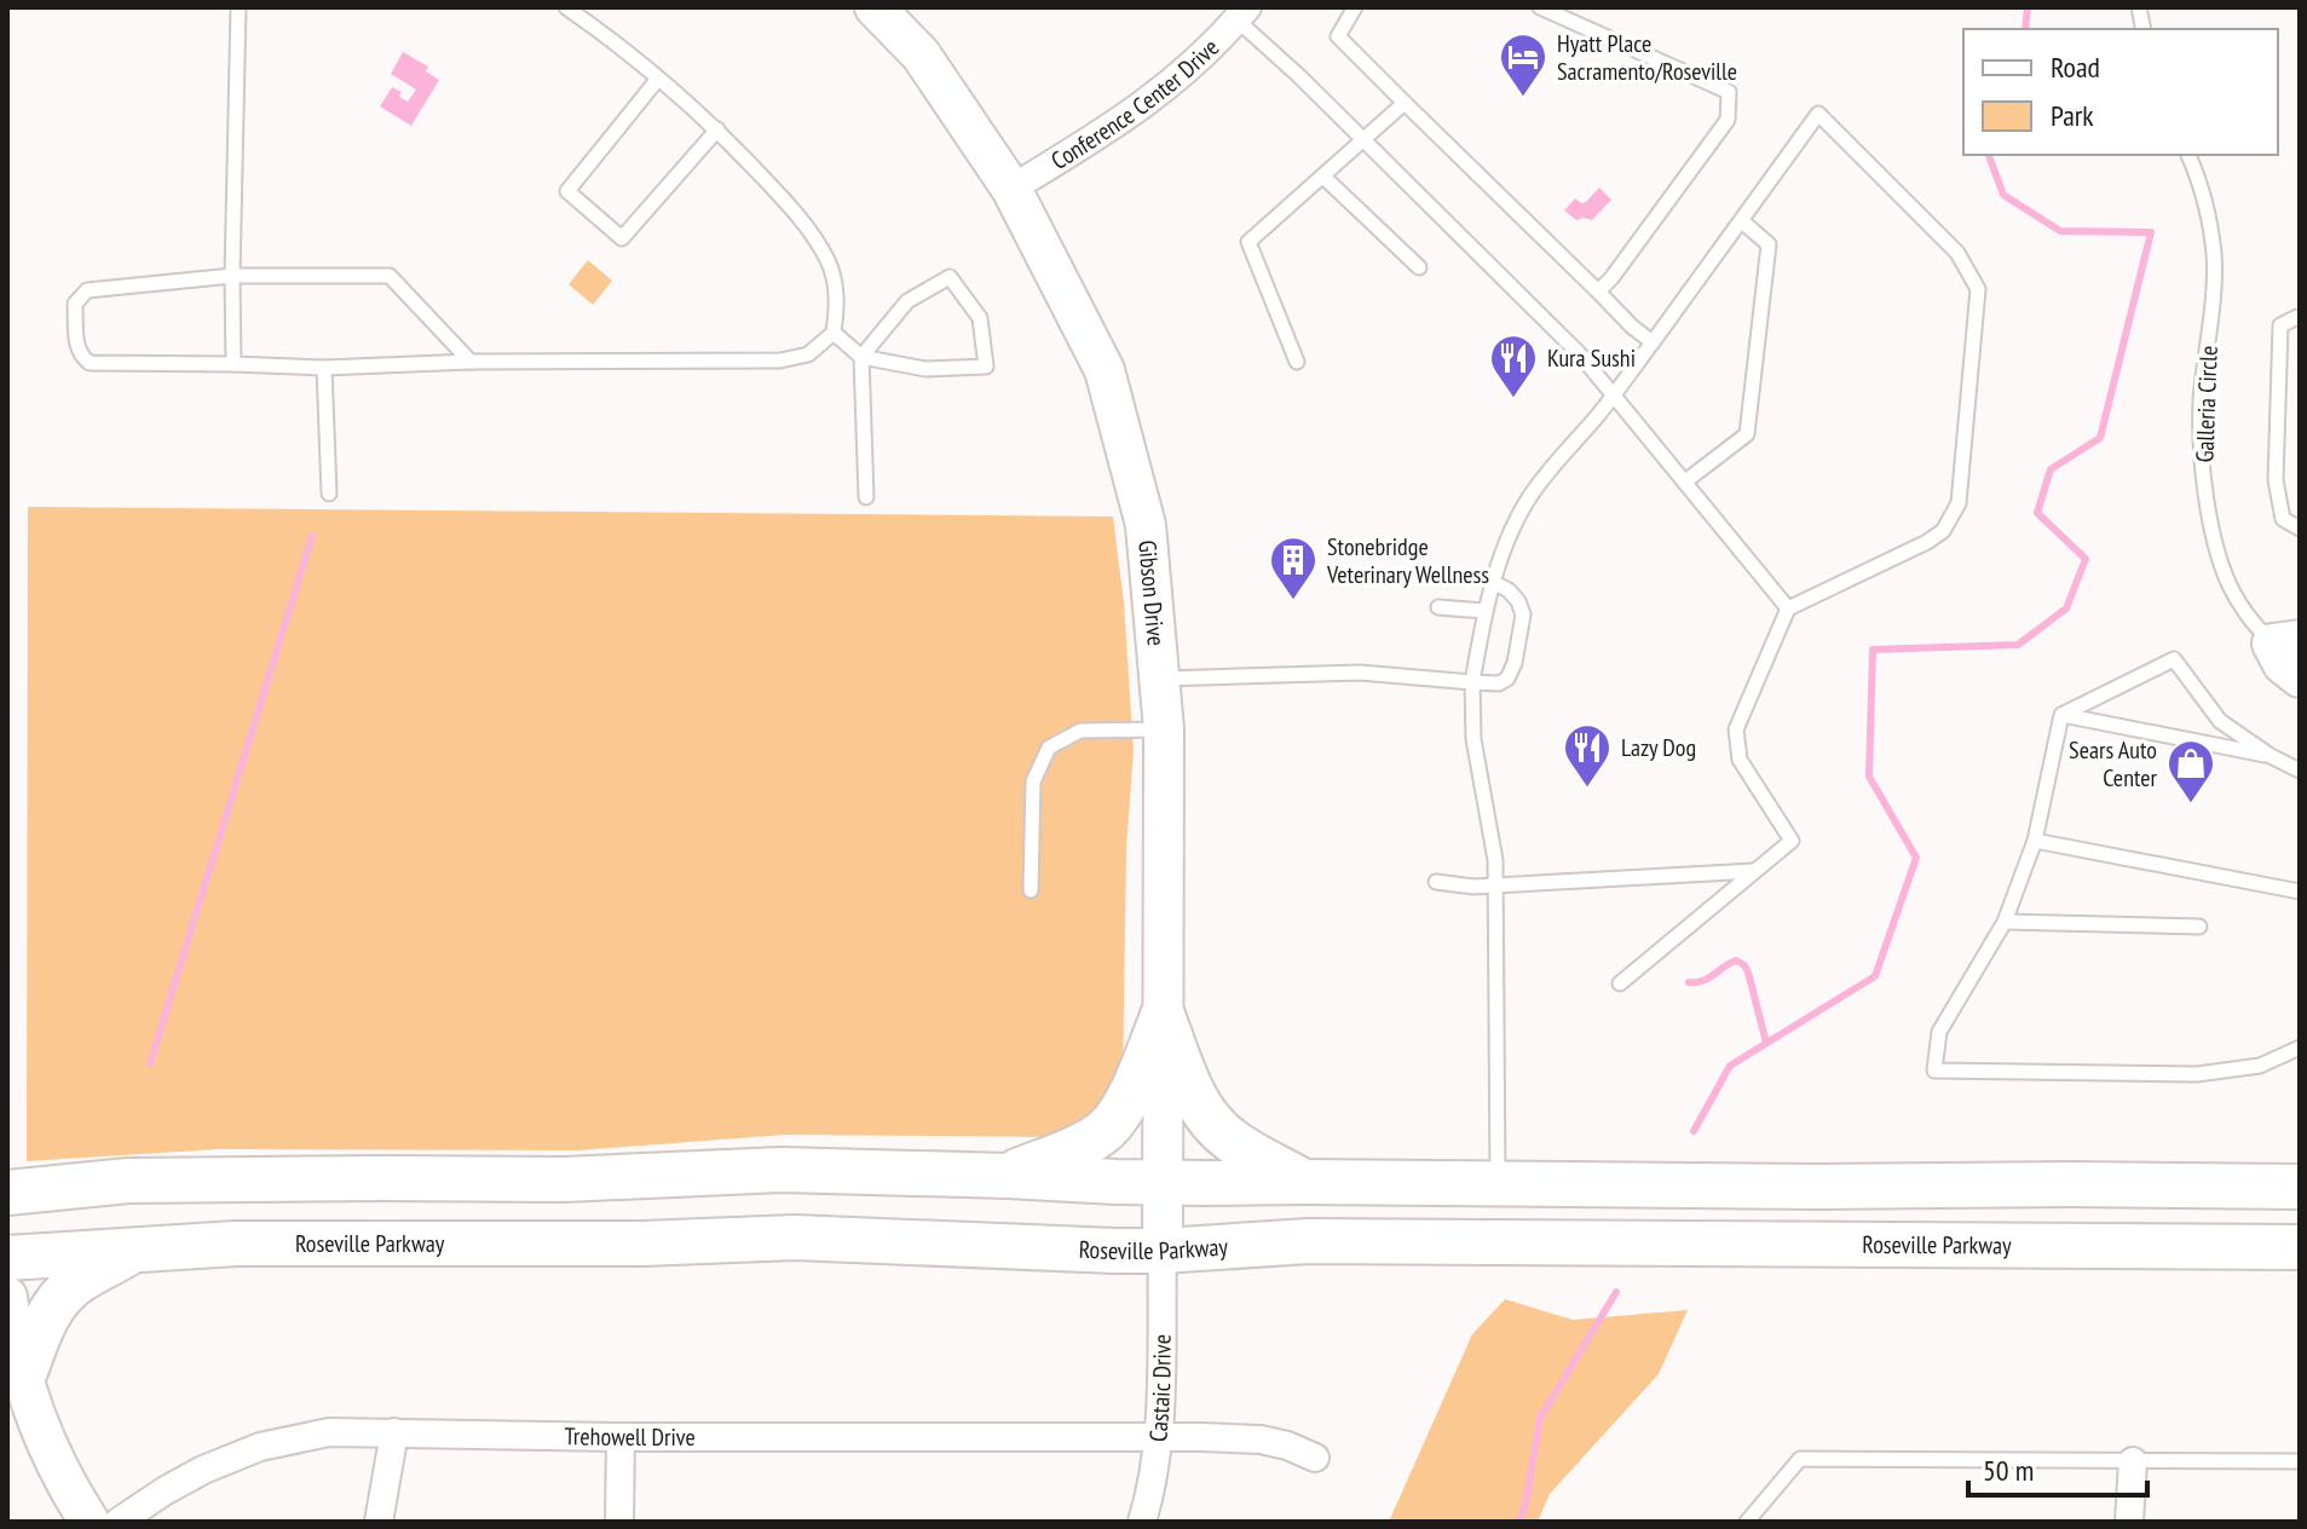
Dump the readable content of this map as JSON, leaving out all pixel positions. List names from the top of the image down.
{
  "streets": {
    "main road": ["Roseville Parkway"],
    "street": [
      "Conference Center Drive",
      "Gibson Drive",
      "Castaic Drive",
      "Trehowell Drive"
    ],
    "lane": ["Galleria Circle"]
  },
  "crossings": [
    ["Conference Center Drive", "Gibson Drive"],
    ["Gibson Drive", "Roseville Parkway"],
    ["Gibson Drive", "Castaic Drive"],
    ["Roseville Parkway", "Castaic Drive"],
    ["Castaic Drive", "Trehowell Drive"]
  ],
  "places": {
    "hotel": ["Hyatt Place Sacramento/Roseville"],
    "restaurant": ["Kura Sushi", "Lazy Dog"],
    "building": ["Stonebridge Veterinary Wellness"],
    "shop": ["Sears Auto Center"]
  },
  "legend": ["Road", "Park"],
  "scale_bar": "50 m"
}
